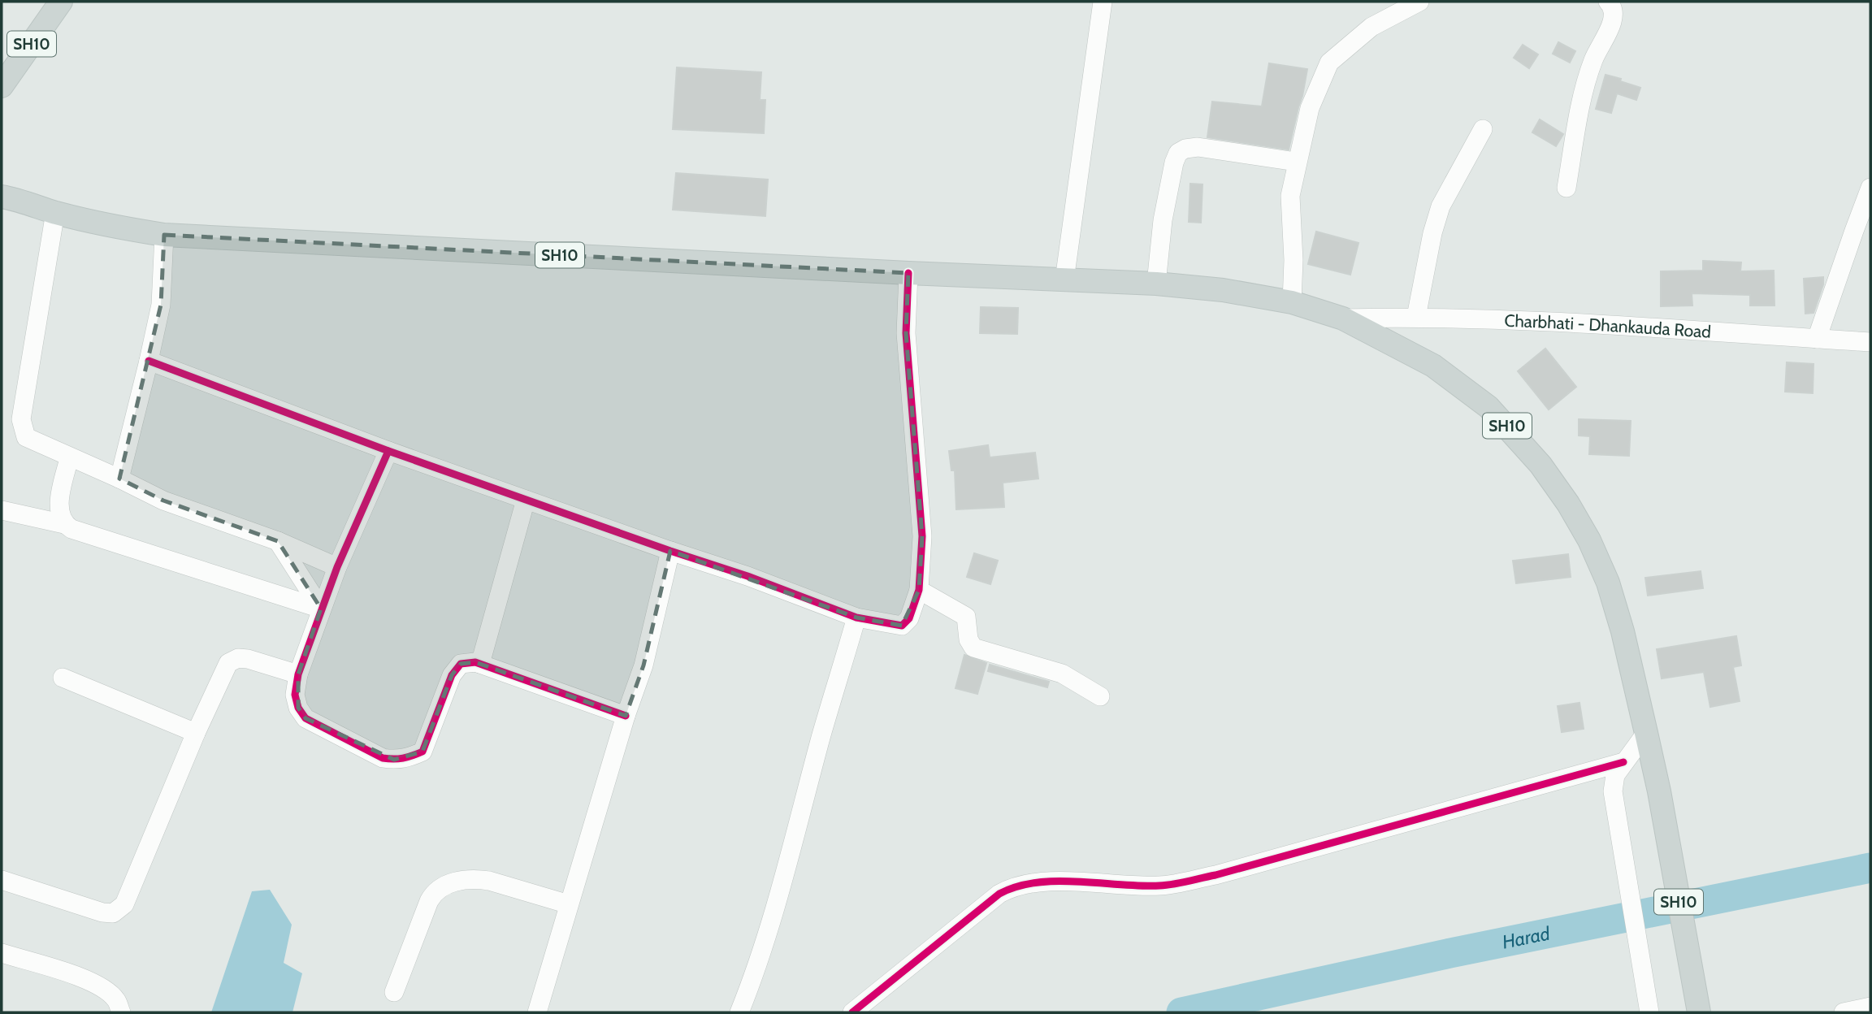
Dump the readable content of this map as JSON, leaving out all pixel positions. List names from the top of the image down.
{
  "streets": {
    "main road": ["SH10"],
    "street": ["Charbhati - Dhankauda Road"]
  },
  "crossings": [
    ["SH10", "Charbhati - Dhankauda Road"]
  ],
  "water": ["Harad"]
}
